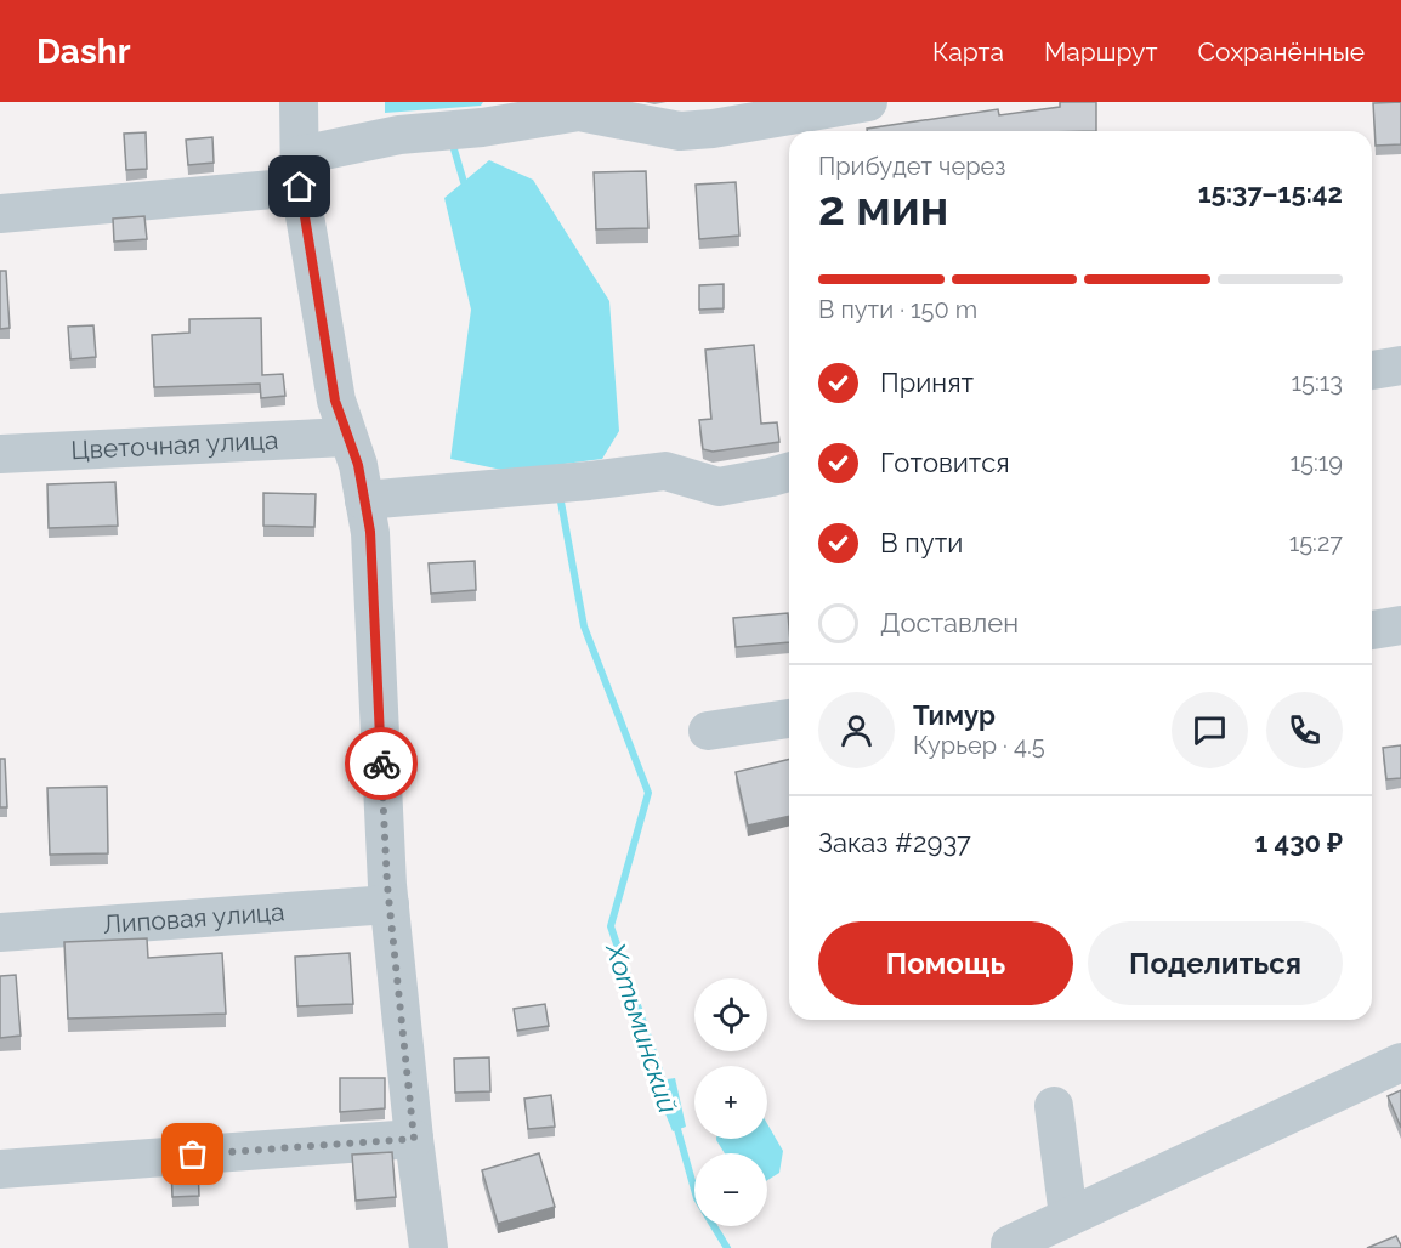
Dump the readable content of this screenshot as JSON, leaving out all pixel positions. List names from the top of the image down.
{
  "streets": {
    "street": ["Цветочная улица", "Липовая улица"]
  },
  "water": ["Хотьминский"],
  "page": {
    "header": "Dashr",
    "nav": ["Карта", "Маршрут", "Сохранённые"],
    "heading": ["2 мин", "Прибудет через", "15:37–15:42"],
    "panel": [
      "Тимур",
      "Курьер · 4.5",
      "Заказ #2937",
      "1 430 ₽"
    ],
    "bar": "В пути · 150 m",
    "list": [
      ["Принят", "15:13"],
      ["Готовится", "15:19"],
      ["В пути", "15:27"],
      "Доставлен"
    ],
    "buttons": ["Помощь", "Поделиться"],
    "map_buttons": ["+", "−"]
  }
}
